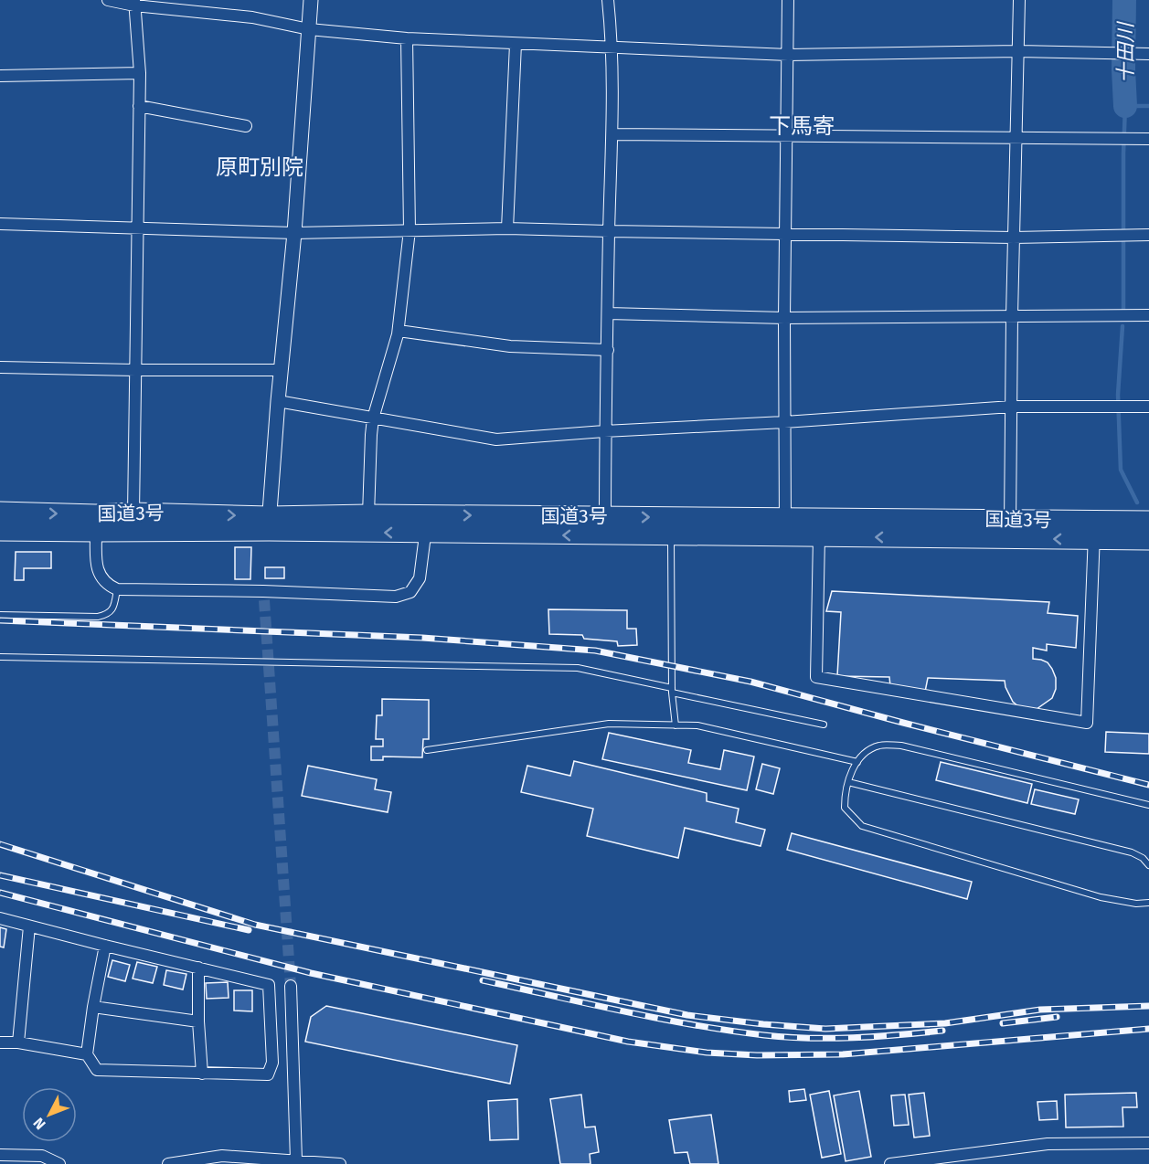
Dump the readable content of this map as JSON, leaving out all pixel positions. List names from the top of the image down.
{
  "streets": {
    "highway": ["国道3号"]
  },
  "districts": ["下馬寄", "原町別院"],
  "water": ["十田川"],
  "north": "bottom left"
}
